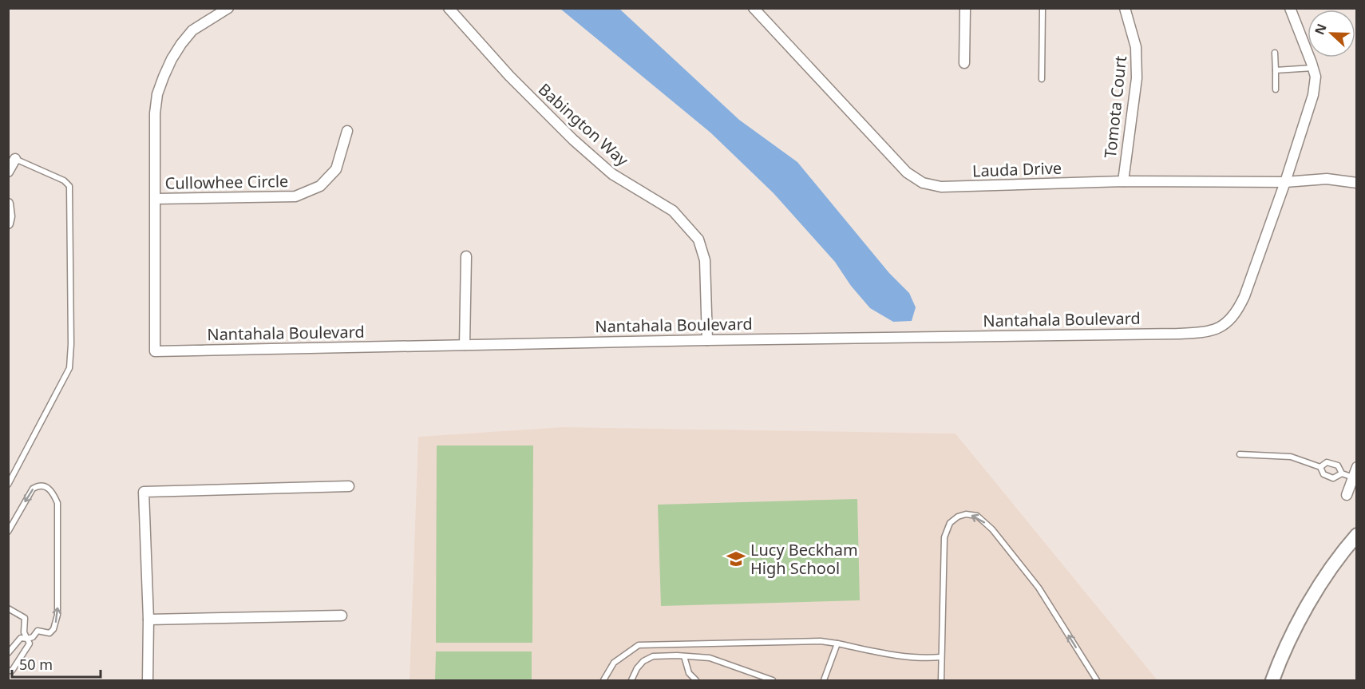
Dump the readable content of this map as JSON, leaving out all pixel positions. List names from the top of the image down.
{
  "streets": {
    "street": [
      "Tomota Court",
      "Babington Way",
      "Lauda Drive",
      "Cullowhee Circle",
      "Nantahala Boulevard"
    ]
  },
  "crossings": [
    ["Tomota Court", "Lauda Drive"],
    ["Babington Way", "Nantahala Boulevard"],
    ["Lauda Drive", "Nantahala Boulevard"],
    ["Cullowhee Circle", "Nantahala Boulevard"]
  ],
  "places": {
    "school or university": ["Lucy Beckham High School"]
  },
  "scale_bar": "50 m",
  "north": "left"
}
